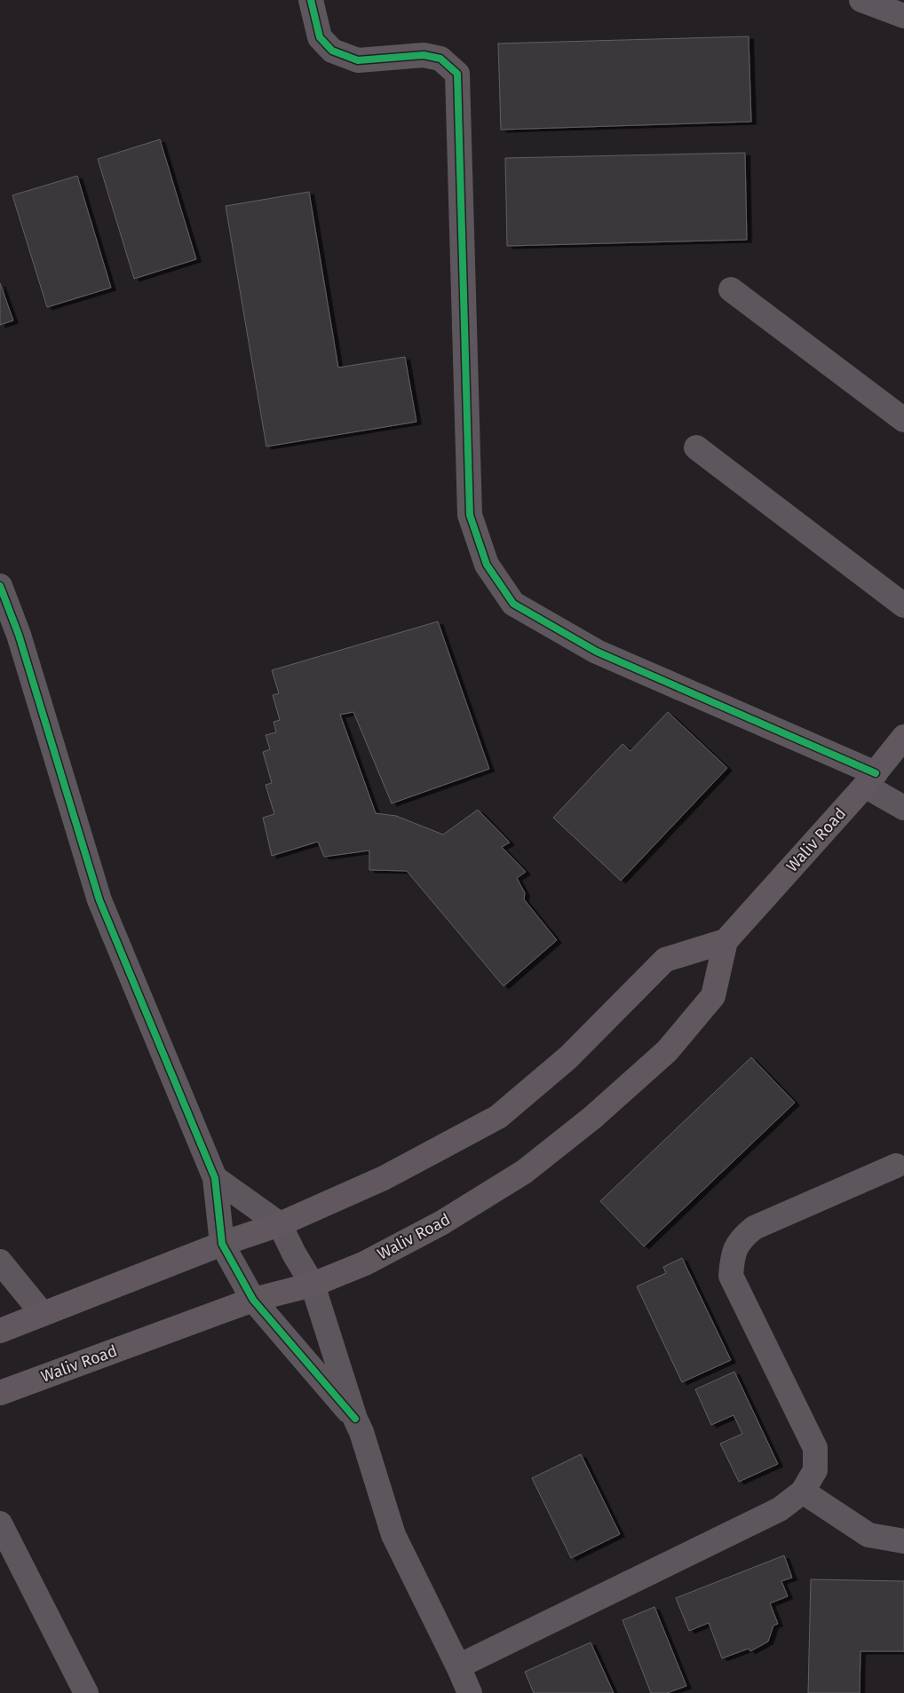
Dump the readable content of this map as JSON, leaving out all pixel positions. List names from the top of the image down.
{
  "streets": {
    "main road": ["Waliv Road"]
  }
}
